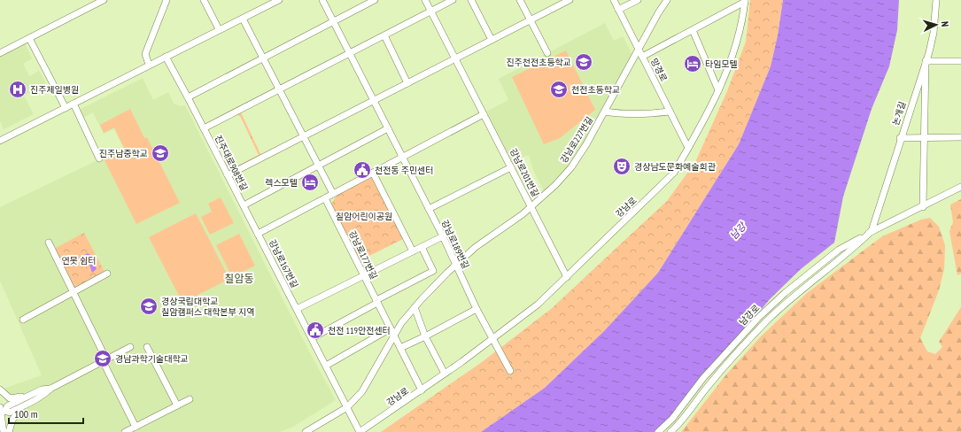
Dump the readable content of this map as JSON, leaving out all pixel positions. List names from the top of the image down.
{
  "streets": {
    "street": [
      "망경로",
      "논개길",
      "강남로227번길",
      "진주대로908번길",
      "강남로201번길",
      "강남로",
      "강남로189번길",
      "강남로177번길",
      "강남로167번길",
      "남강로"
    ]
  },
  "crossings": [
    ["망경로", "강남로227번길"],
    ["망경로", "강남로"],
    ["논개길", "남강로"],
    ["강남로227번길", "강남로201번길"],
    ["강남로227번길", "강남로189번길"],
    ["강남로227번길", "강남로177번길"],
    ["강남로227번길", "강남로167번길"],
    ["진주대로908번길", "강남로201번길"],
    ["진주대로908번길", "강남로189번길"],
    ["진주대로908번길", "강남로167번길"],
    ["강남로201번길", "강남로"],
    ["강남로", "강남로189번길"],
    ["강남로", "강남로177번길"],
    ["강남로", "강남로167번길"],
    ["강남로177번길", "강남로167번길"]
  ],
  "districts": ["칠암동"],
  "water": ["남강"],
  "parks": ["칠암어린이공원", "연못 쉼터"],
  "places": {
    "school or university": [
      "진주천전초등학교",
      "천전초등학교",
      "진주남중학교",
      "경상국립대학교 칠암캠퍼스 대학본부 지역",
      "경남과학기술대학교"
    ],
    "hotel": ["타임모텔", "렉스모텔"],
    "hospital": ["진주제일병원"],
    "theatre": ["경상남도문화예술회관"],
    "public building": ["천전동 주민센터", "천전 119안전센터"]
  },
  "scale_bar": "100 m",
  "north": "right"
}
